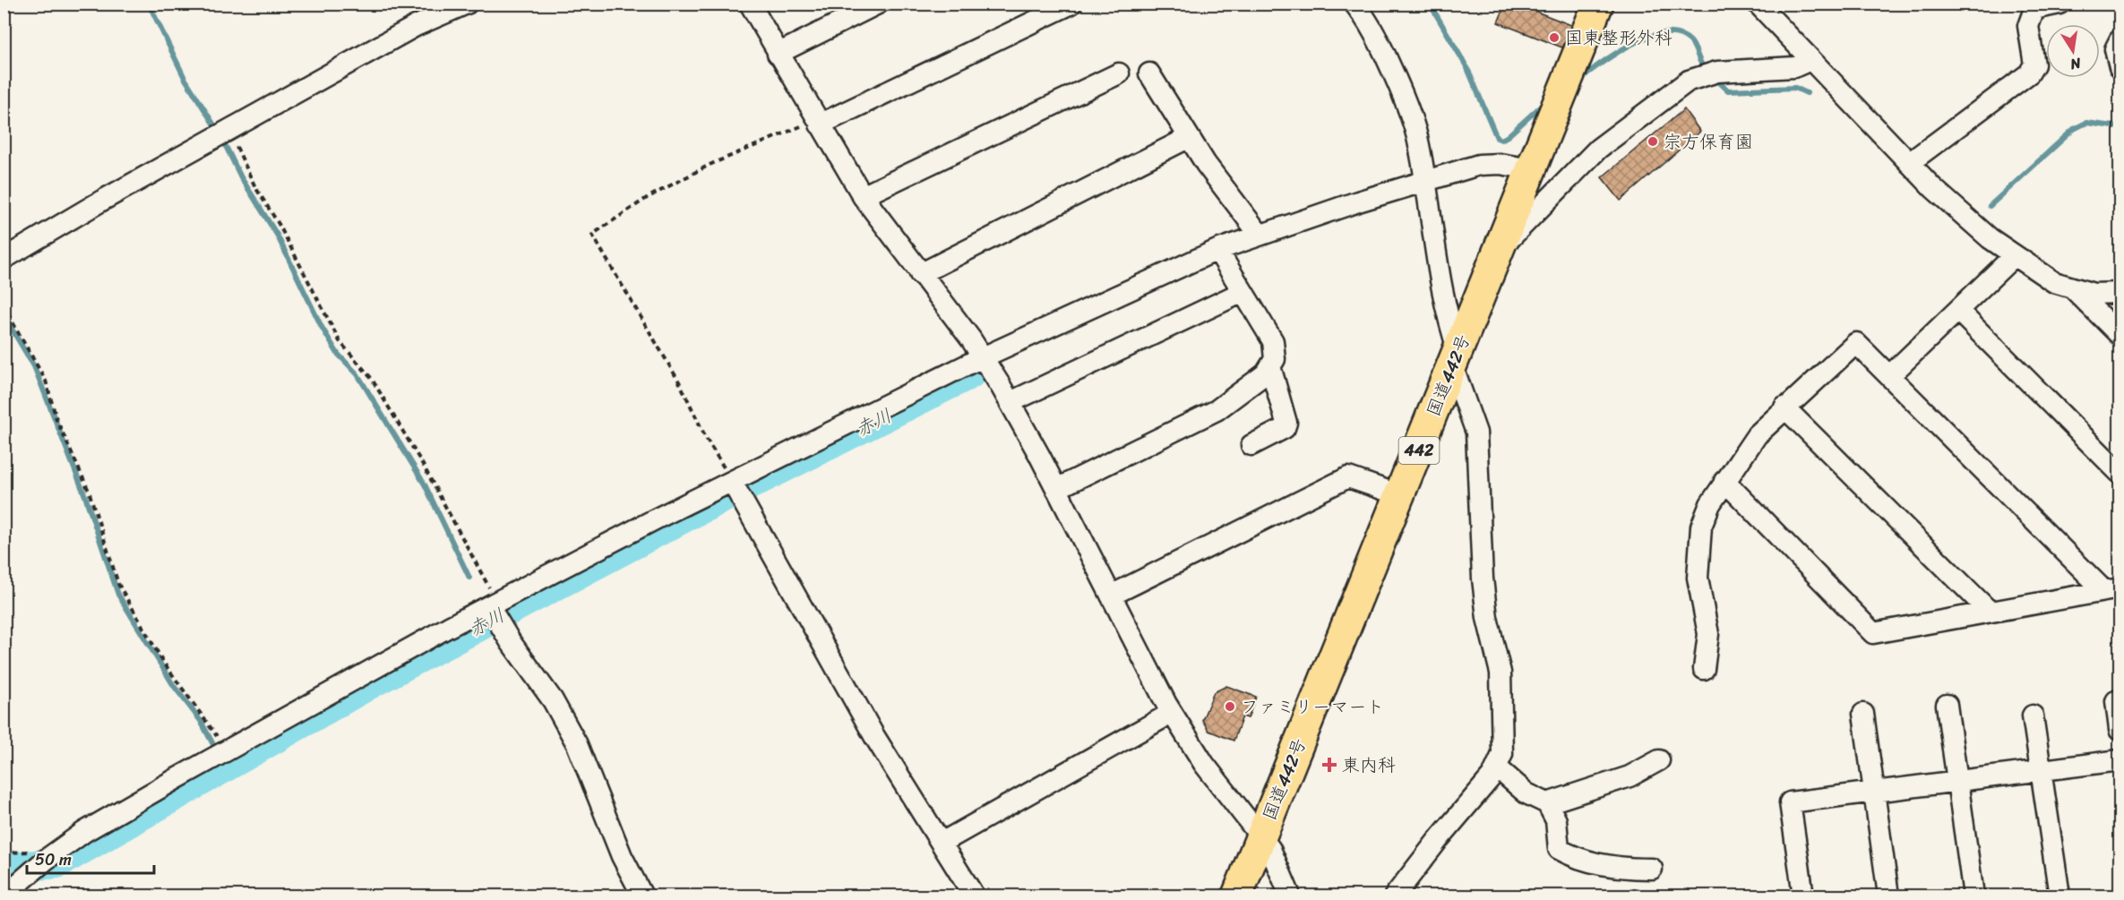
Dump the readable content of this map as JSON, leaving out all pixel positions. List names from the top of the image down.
{
  "streets": {
    "highway": ["国道442号", "442"]
  },
  "water": ["赤川"],
  "places": {
    "other": ["国東整形外科", "宗方保育園", "ファミリーマート"],
    "health": ["東内科"]
  },
  "scale_bar": "50 m",
  "north": "bottom"
}
